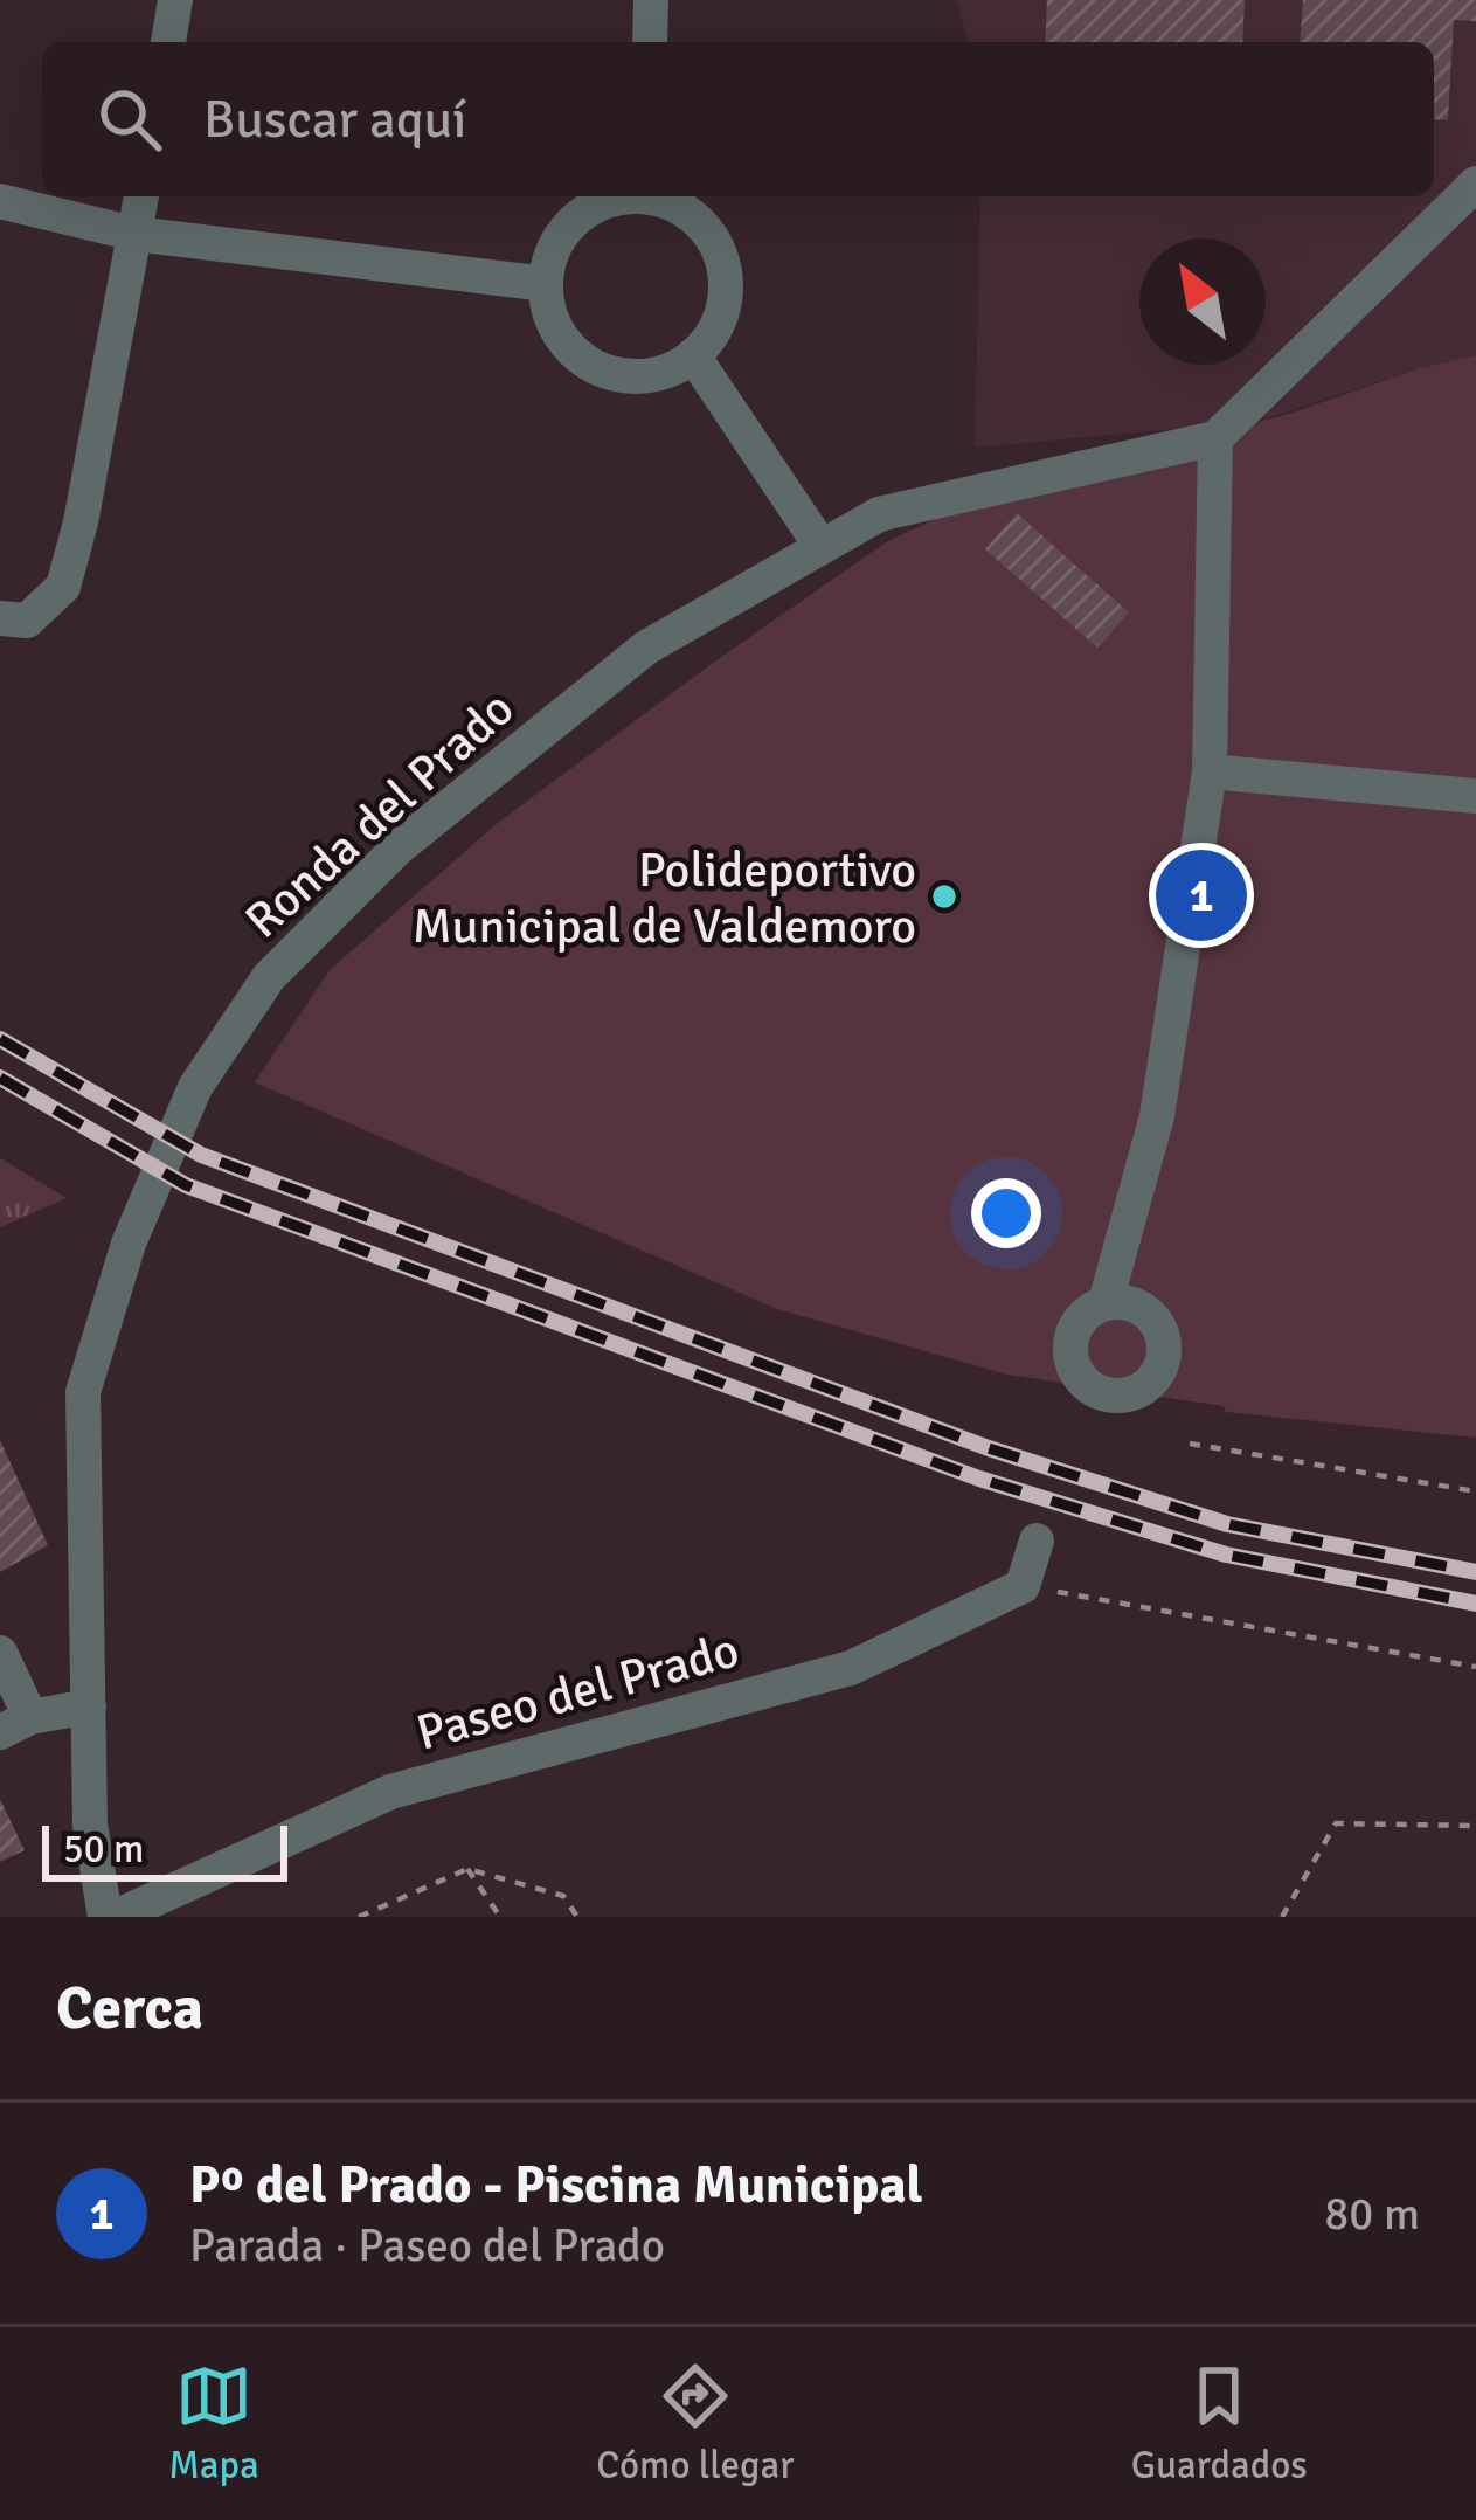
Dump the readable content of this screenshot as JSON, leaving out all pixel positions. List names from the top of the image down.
{
  "streets": {
    "street": ["Ronda del Prado", "Paseo del Prado"]
  },
  "places": ["Polideportivo Municipal de Valdemoro"],
  "scale_bar": "50 m",
  "north": "top left",
  "page": {
    "search": "Buscar aquí",
    "pins": "1",
    "scale": "50 m",
    "heading": "Cerca",
    "list": [
      {
        "mark": "1",
        "name": "Pº del Prado - Piscina Municipal",
        "note": "Parada · Paseo del Prado",
        "value": "80 m"
      }
    ],
    "nav": ["Mapa", "Cómo llegar", "Guardados"]
  }
}
